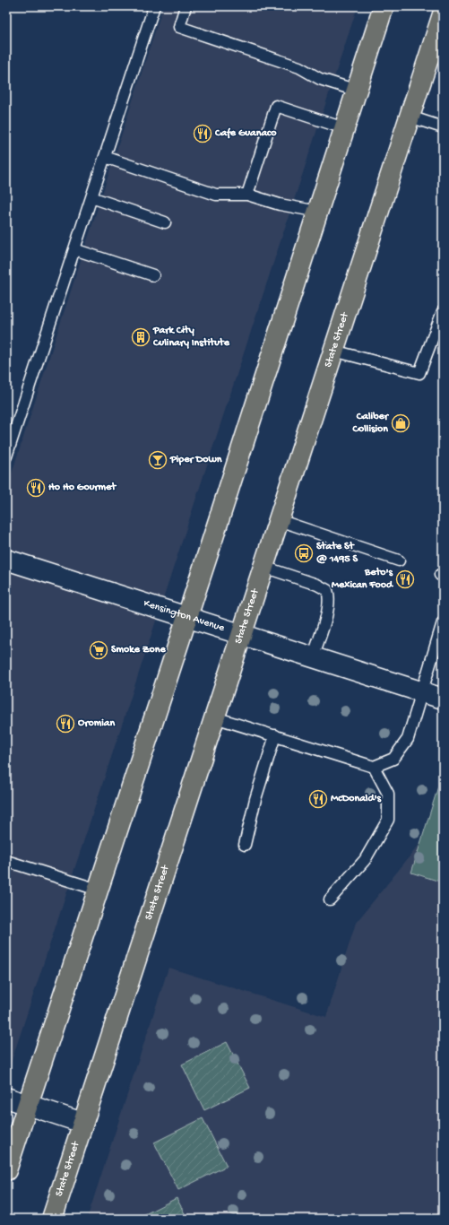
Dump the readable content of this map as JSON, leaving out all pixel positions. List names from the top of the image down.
{
  "streets": {
    "main road": ["State Street"],
    "street": ["Kensington Avenue"]
  },
  "crossings": [
    ["State Street", "Kensington Avenue"]
  ],
  "places": {
    "restaurant": [
      "Cafe Guanaco",
      "Ho Ho Gourmet",
      "Beto's Mexican Food",
      "Oromian",
      "McDonald's"
    ],
    "building": ["Park City Culinary Institute"],
    "shop": ["Caliber Collision"],
    "bar": ["Piper Down"],
    "bus stop": ["State St @ 1495 S"],
    "supermarket": ["Smoke Zone"]
  }
}
